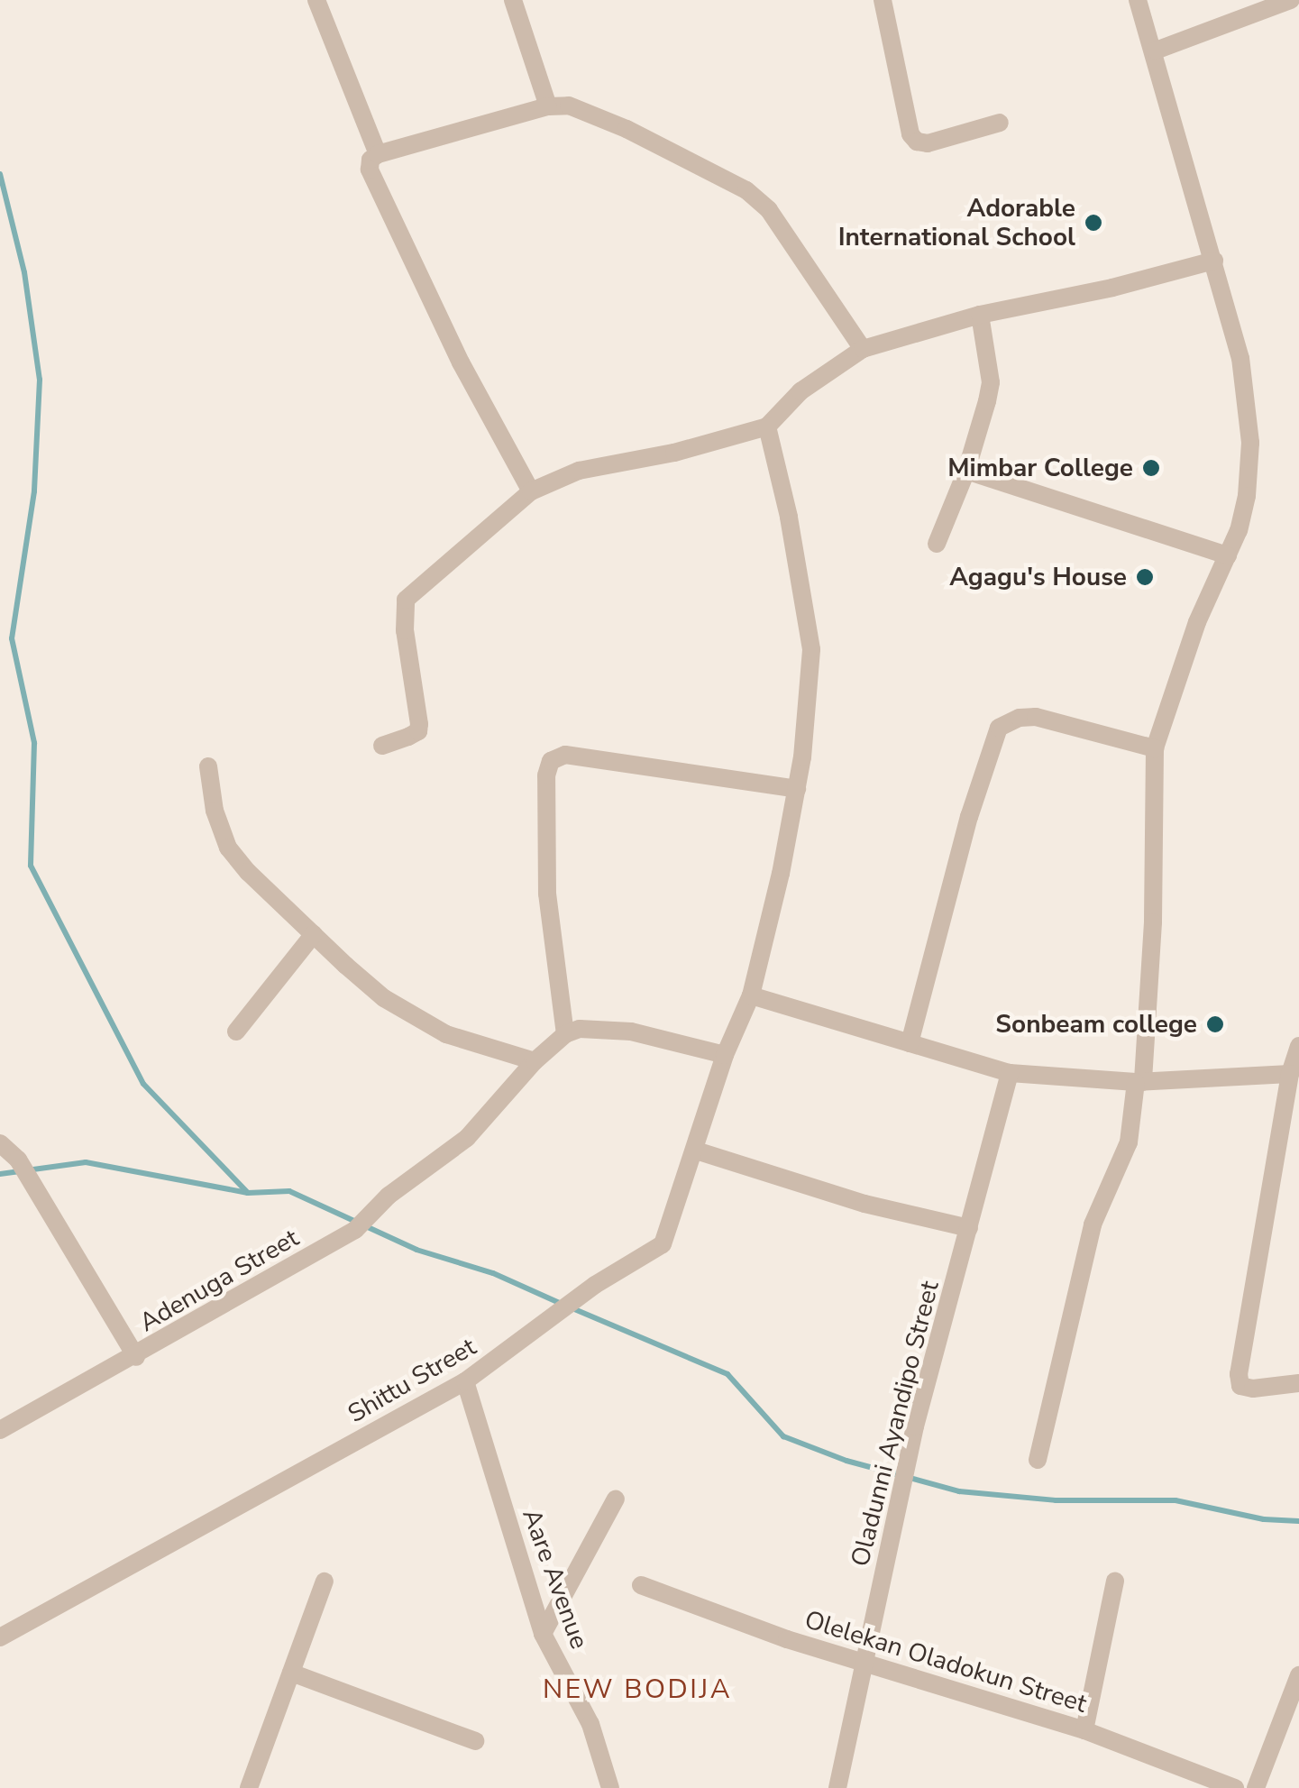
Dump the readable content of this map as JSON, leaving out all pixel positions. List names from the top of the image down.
{
  "streets": {
    "street": [
      "Adenuga Street",
      "Shittu Street",
      "Oladunni Ayandipo Street",
      "Aare Avenue",
      "Olelekan Oladokun Street"
    ]
  },
  "crossings": [
    ["Shittu Street", "Aare Avenue"],
    ["Oladunni Ayandipo Street", "Olelekan Oladokun Street"]
  ],
  "districts": ["NEW BODIJA"],
  "places": [
    "Adorable International School",
    "Mimbar College",
    "Agagu's House",
    "Sonbeam college"
  ]
}
